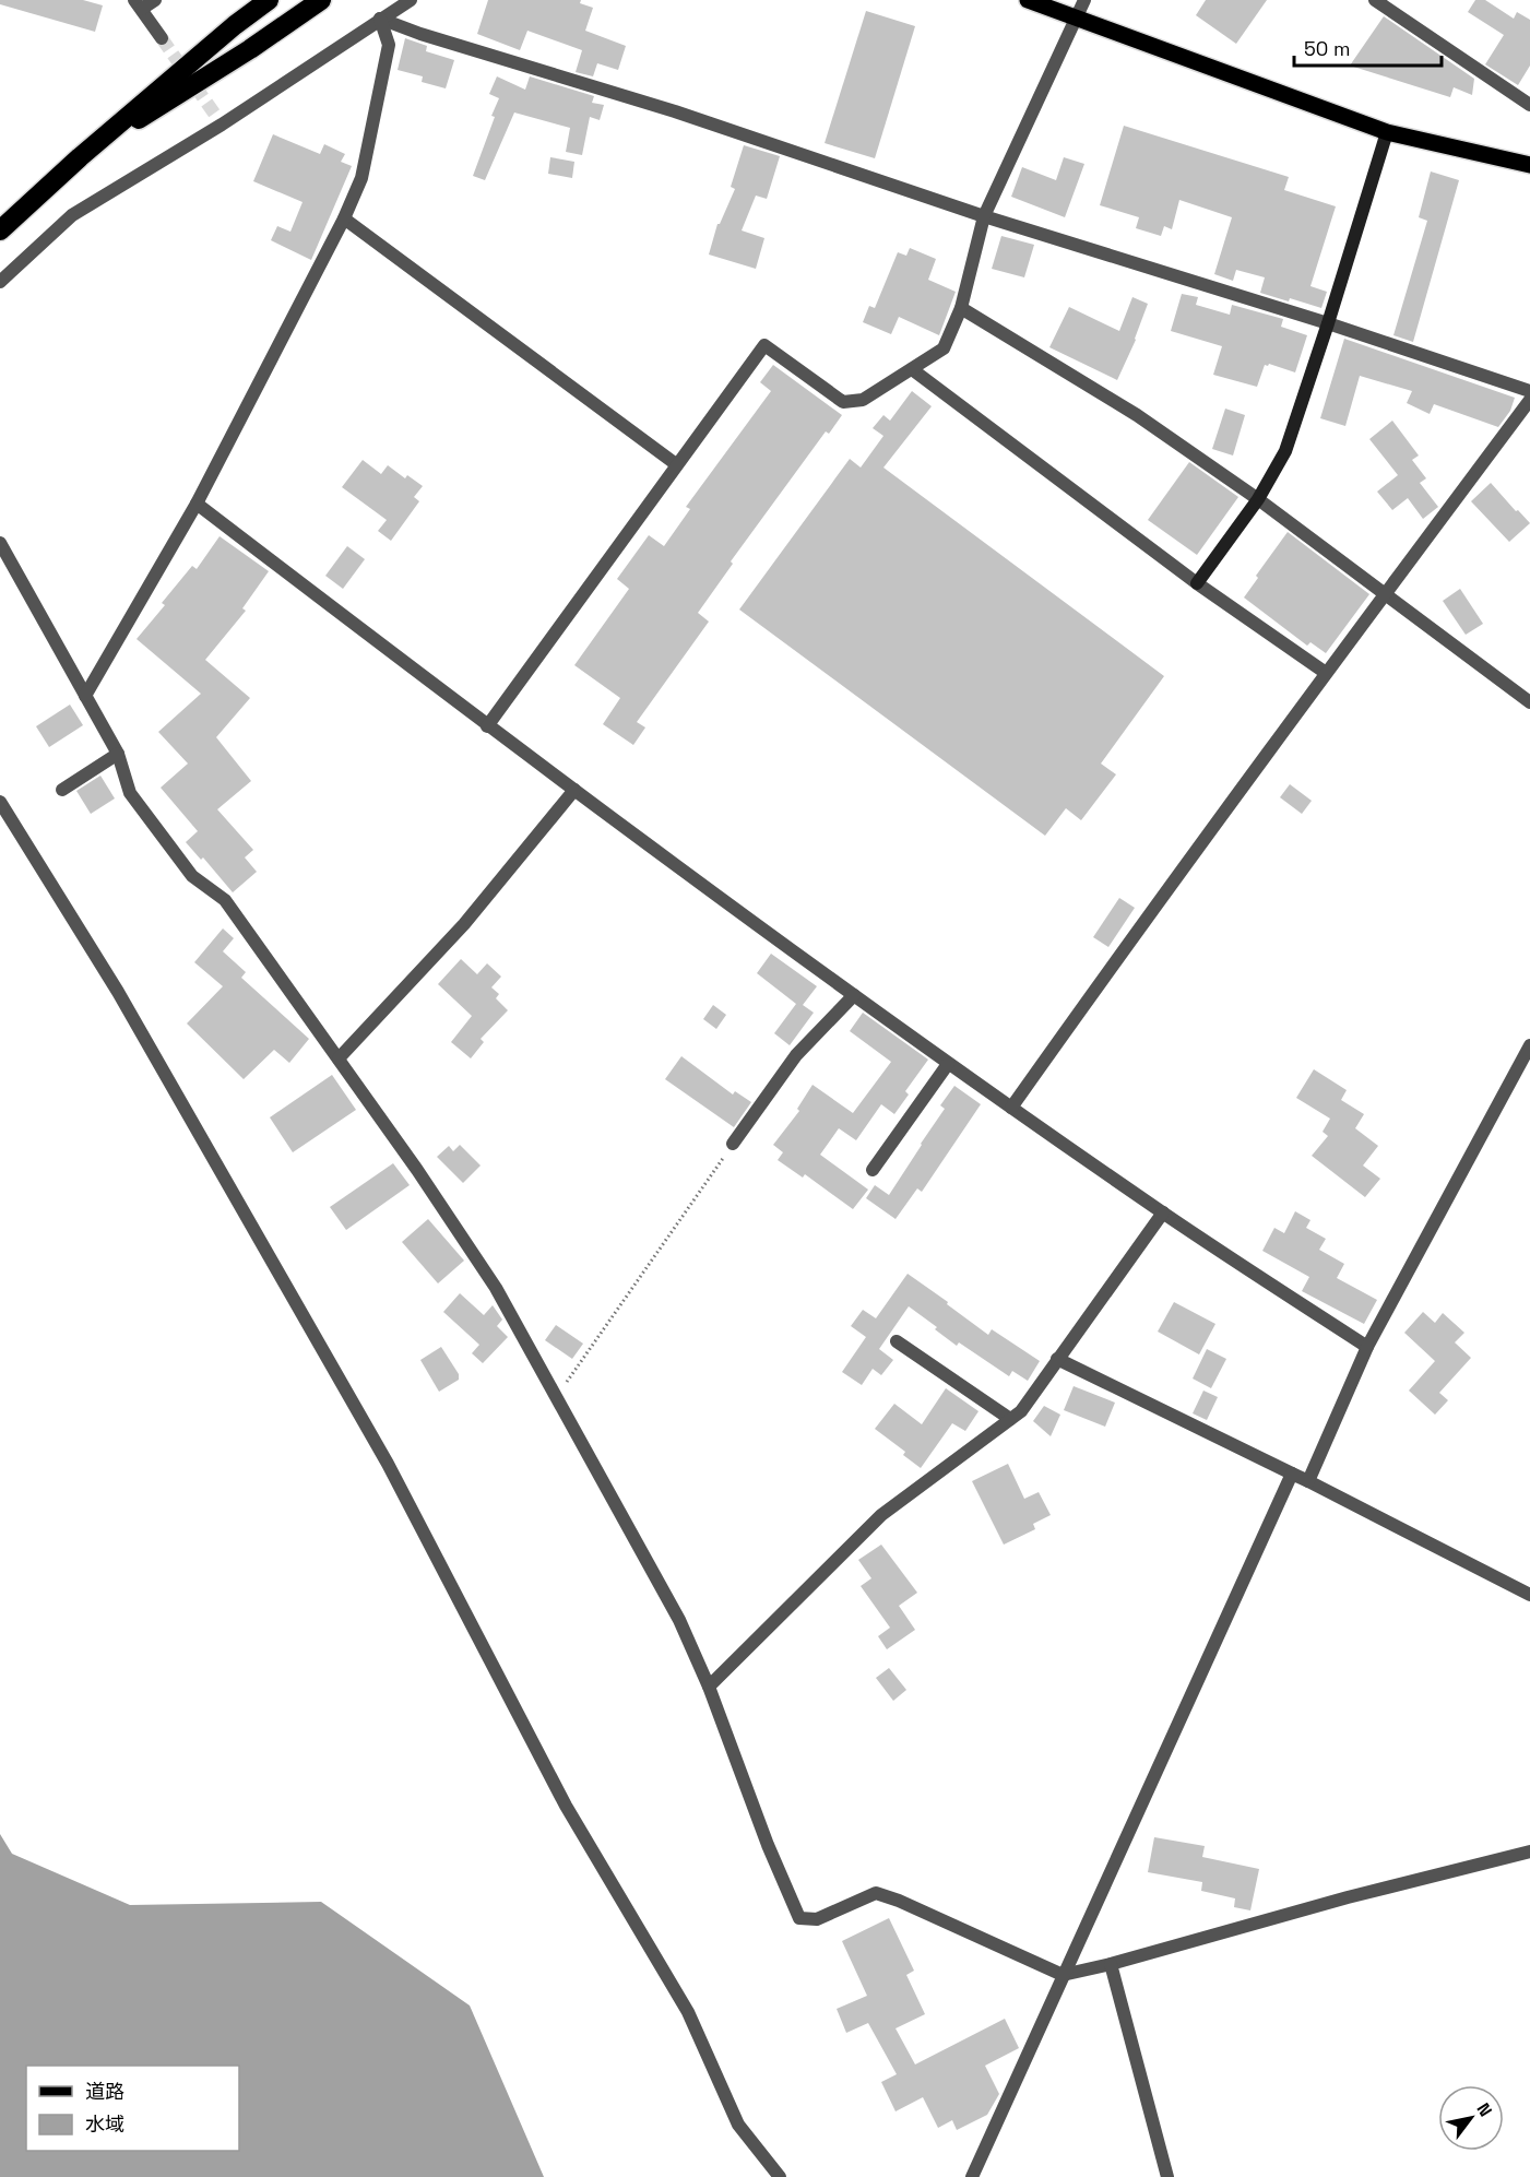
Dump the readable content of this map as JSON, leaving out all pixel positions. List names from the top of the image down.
{
  "legend": ["道路", "水域"],
  "scale_bar": "50 m",
  "north": "top right"
}
